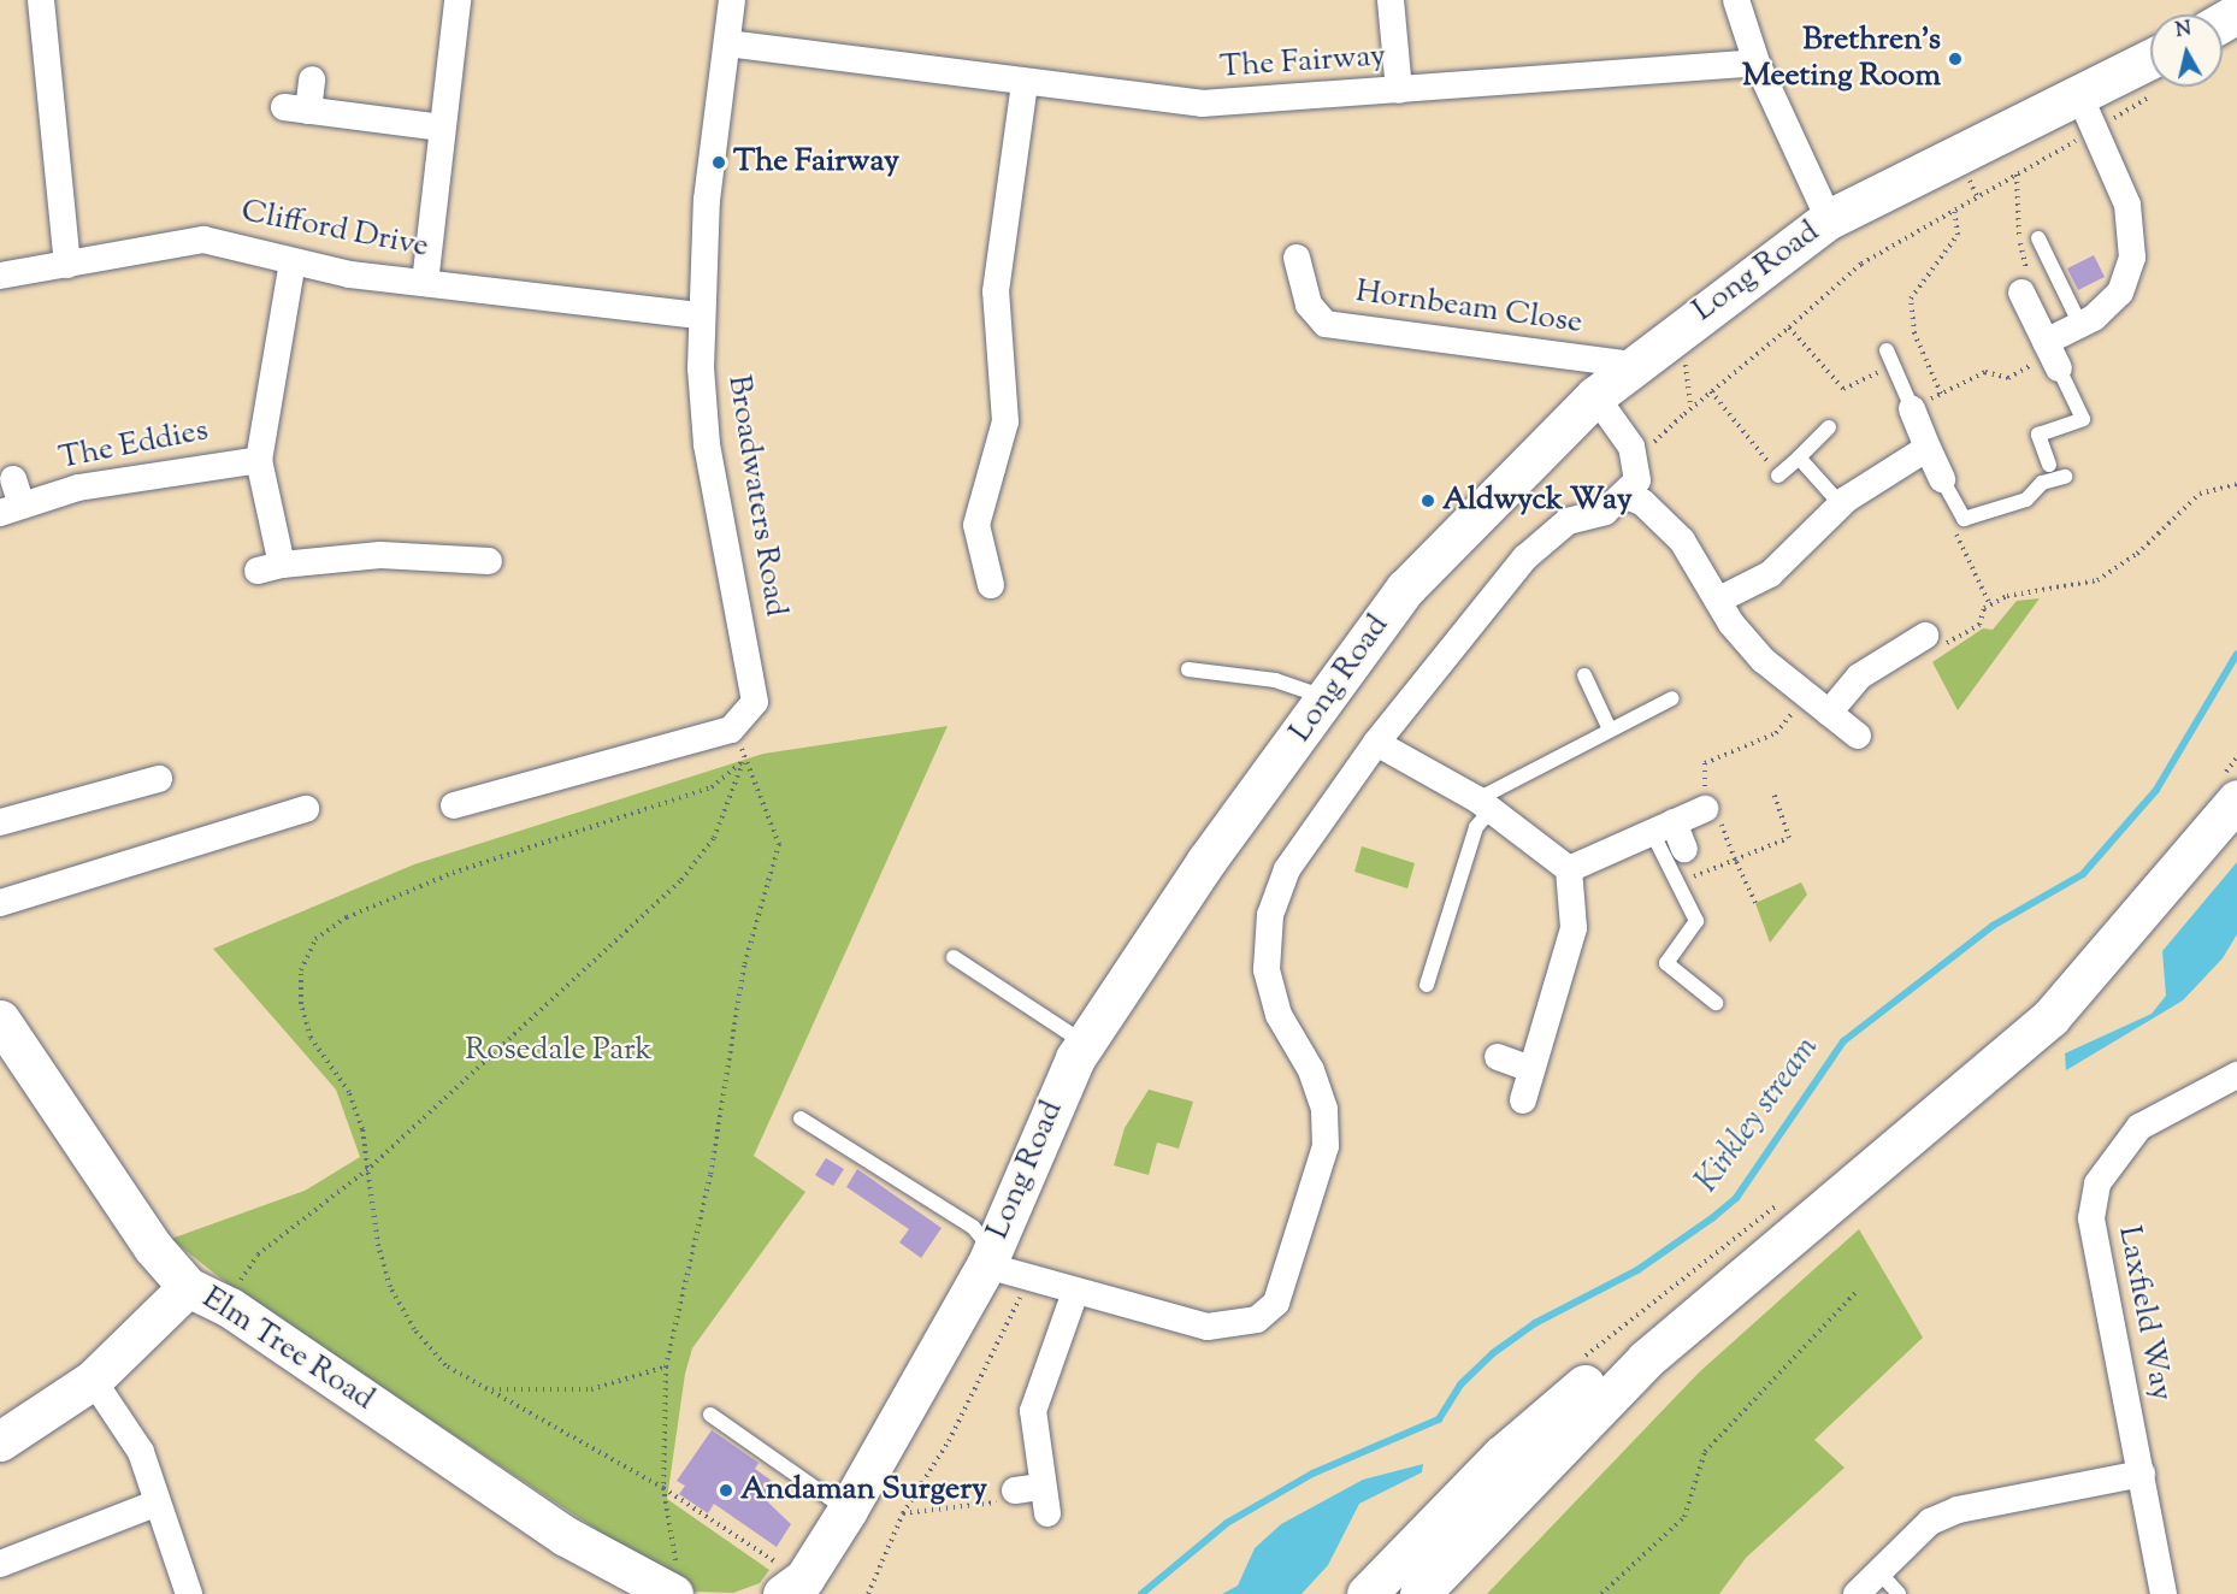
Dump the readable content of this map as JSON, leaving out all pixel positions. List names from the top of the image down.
{
  "streets": {
    "main road": ["Long Road", "Elm Tree Road"],
    "street": [
      "The Fairway",
      "Clifford Drive",
      "Hornbeam Close",
      "The Eddies",
      "Broadwaters Road",
      "Laxfield Way"
    ]
  },
  "crossings": [
    ["The Fairway", "Broadwaters Road"],
    ["Clifford Drive", "Broadwaters Road"],
    ["Long Road", "Hornbeam Close"]
  ],
  "water": ["Kirkley stream"],
  "parks": ["Rosedale Park"],
  "places": [
    "Brethren's Meeting Room",
    "The Fairway",
    "Aldwyck Way",
    "Andaman Surgery"
  ],
  "north": "top"
}
